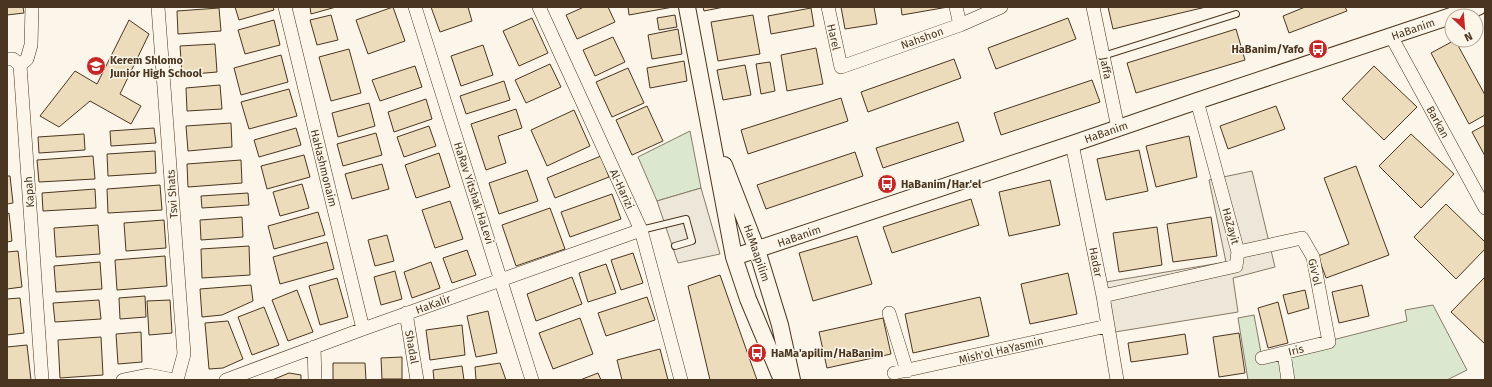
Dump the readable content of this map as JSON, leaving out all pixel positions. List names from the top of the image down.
{
  "streets": {
    "street": [
      "HaBanim",
      "Harel",
      "Nahshon",
      "Jaffa",
      "Barkan",
      "HaHashmonaim",
      "Al-Harizi",
      "Kapah",
      "HaRav Yitshak HaLevi",
      "Tsvi Shats",
      "HaZayit",
      "HaMaapilim",
      "Hadar",
      "Giv'ol",
      "HaKalir",
      "Shadal",
      "Mish'ol HaYasmin",
      "Iris"
    ]
  },
  "crossings": [
    ["HaBanim", "Jaffa"],
    ["HaBanim", "Barkan"],
    ["HaBanim", "HaZayit"],
    ["HaBanim", "HaMaapilim"],
    ["HaBanim", "Hadar"],
    ["Harel", "Nahshon"],
    ["HaHashmonaim", "HaKalir"],
    ["Al-Harizi", "HaKalir"],
    ["HaRav Yitshak HaLevi", "HaKalir"],
    ["HaZayit", "Hadar"],
    ["HaZayit", "Giv'ol"],
    ["Hadar", "Mish'ol HaYasmin"],
    ["Giv'ol", "Iris"],
    ["HaKalir", "Shadal"]
  ],
  "places": {
    "bus stop": ["HaBanim/Yafo", "HaBanim/Har'el", "HaMa'apilim/HaBanim"],
    "school or university": ["Kerem Shlomo Junior High School"]
  },
  "north": "bottom right"
}
